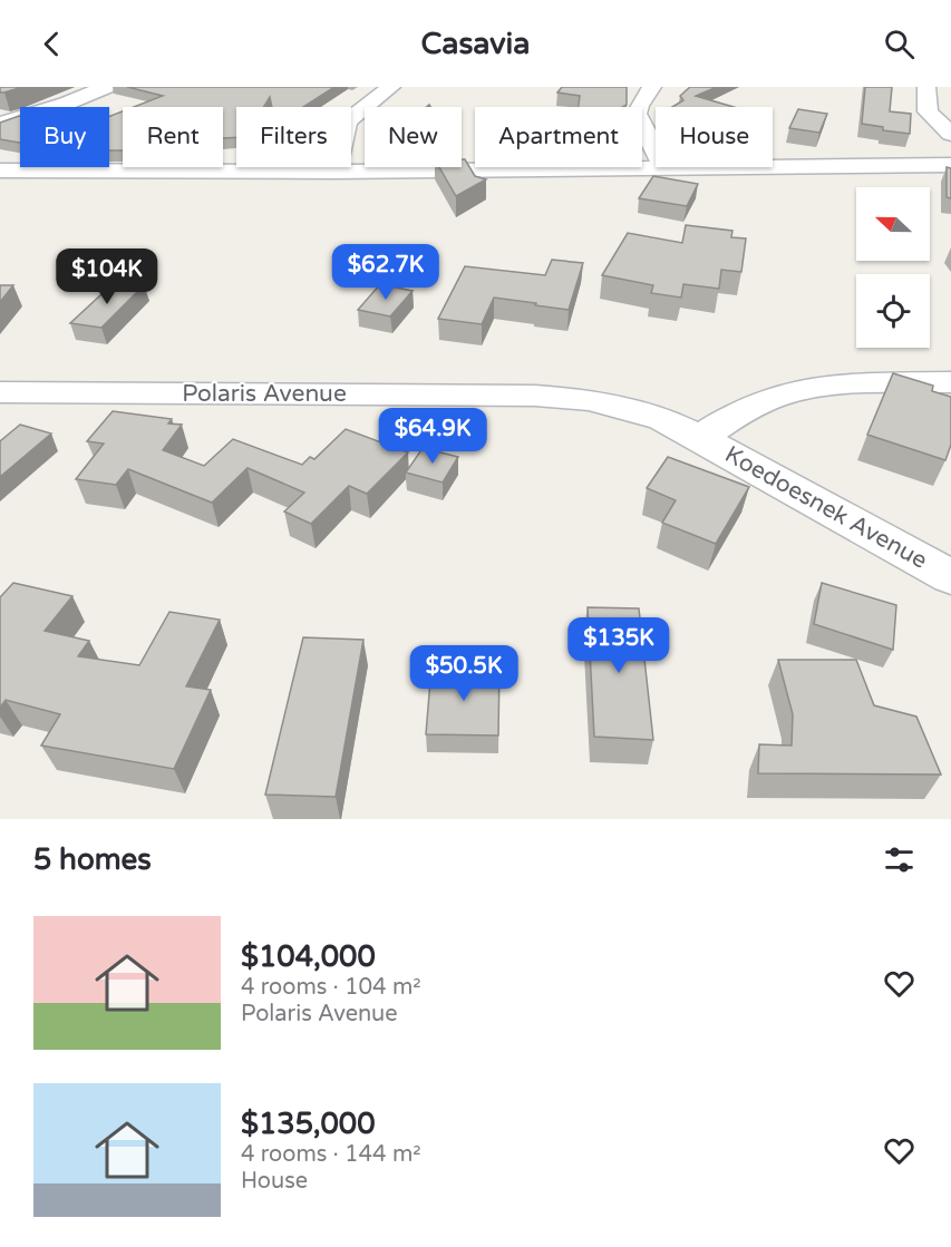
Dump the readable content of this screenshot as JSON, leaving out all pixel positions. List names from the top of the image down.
{
  "streets": {
    "street": ["Polaris Avenue", "Koedoesnek Avenue"]
  },
  "crossings": [
    ["Polaris Avenue", "Koedoesnek Avenue"]
  ],
  "north": "left",
  "page": {
    "header": "Casavia",
    "chip": [
      "Buy",
      "Rent",
      "Filters",
      "New",
      "Apartment",
      "House"
    ],
    "price": [
      "$62.7K",
      "$104K",
      "$64.9K",
      "$135K",
      "$50.5K"
    ],
    "heading": "5 homes",
    "list": [
      {
        "name": "$104,000",
        "note": "4 rooms · 104 m² · Polaris Avenue"
      },
      {
        "name": "$135,000",
        "note": "4 rooms · 144 m² · House"
      }
    ]
  }
}
